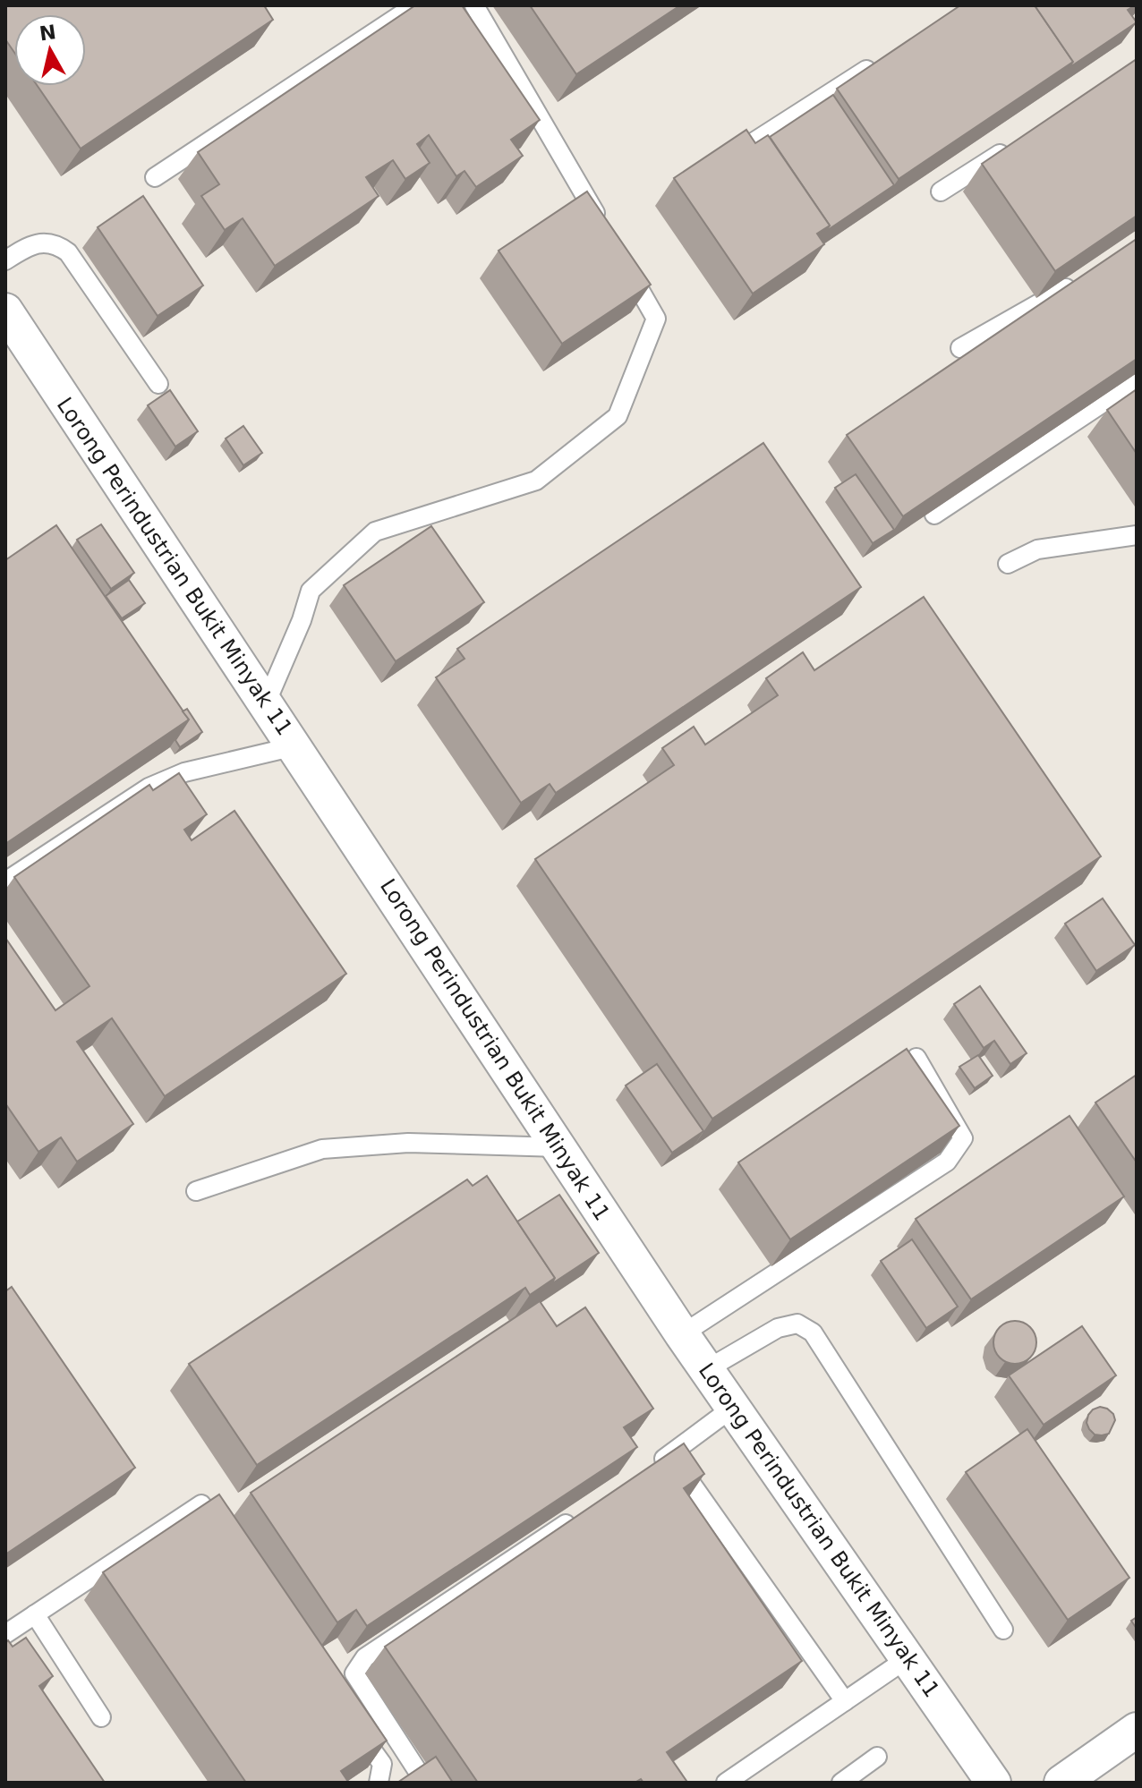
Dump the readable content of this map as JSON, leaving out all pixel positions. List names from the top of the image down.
{
  "streets": {
    "street": ["Lorong Perindustrian Bukit Minyak 11"]
  },
  "north": "top"
}
